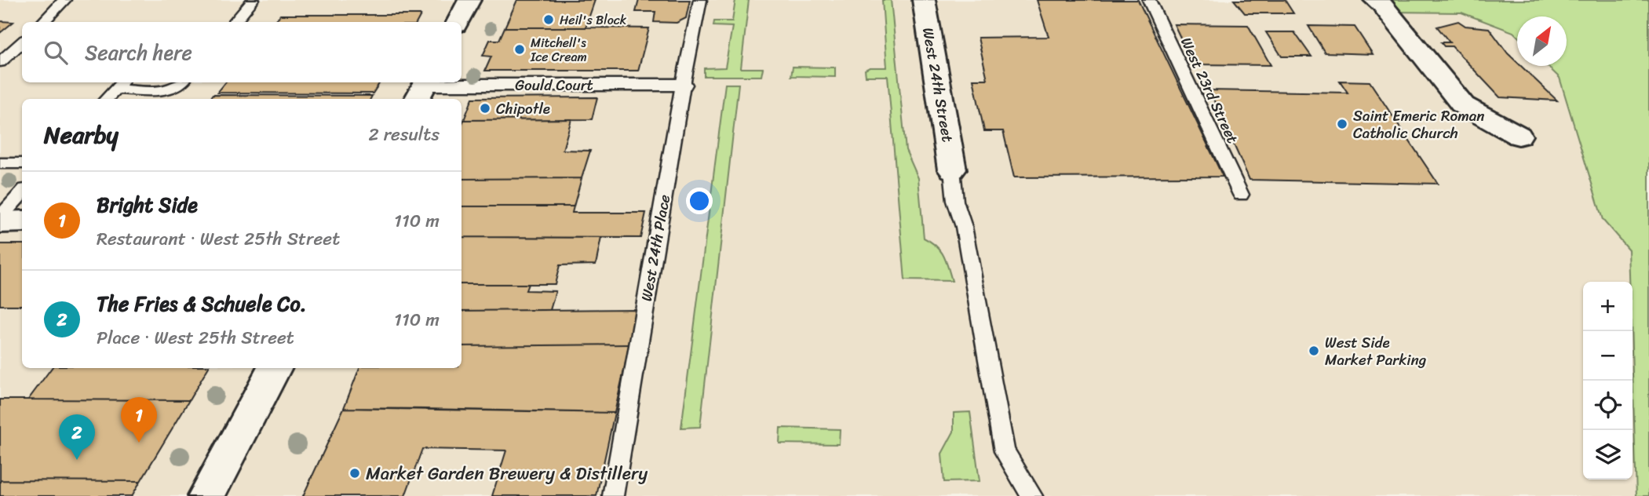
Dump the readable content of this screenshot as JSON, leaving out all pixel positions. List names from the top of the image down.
{
  "streets": {
    "street": ["Gould Court", "West 24th Street"],
    "lane": ["West 23rd Street", "West 24th Place"]
  },
  "crossings": [
    ["Gould Court", "West 24th Place"]
  ],
  "places": [
    "Heil's Block",
    "Mitchell's Ice Cream",
    "Chipotle",
    "Saint Emeric Roman Catholic Church",
    "West Side Market Parking",
    "Market Garden Brewery & Distillery"
  ],
  "north": "top right",
  "page": {
    "search": "Search here",
    "heading": ["Nearby", "2 results"],
    "list": [
      {
        "mark": "1",
        "name": "Bright Side",
        "note": "Restaurant · West 25th Street",
        "value": "110 m"
      },
      {
        "mark": "2",
        "name": "The Fries & Schuele Co.",
        "note": "Place · West 25th Street",
        "value": "110 m"
      }
    ],
    "map_buttons": ["+", "−"],
    "pins": ["1", "2"]
  }
}
